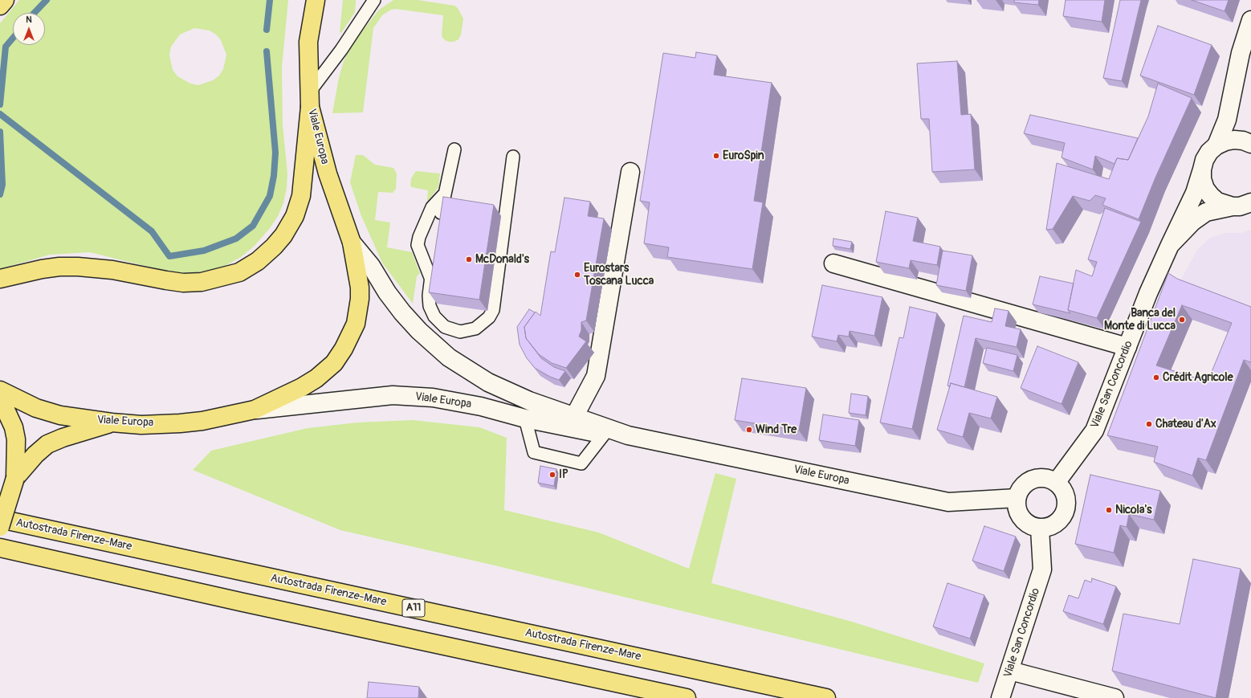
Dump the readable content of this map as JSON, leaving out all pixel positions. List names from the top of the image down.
{
  "streets": {
    "main road": [
      "Viale Europa",
      "Viale San Concordio",
      "Autostrada Firenze-Mare",
      "A11"
    ]
  },
  "crossings": [
    ["Viale Europa", "Viale San Concordio"]
  ],
  "places": [
    "EuroSpin",
    "McDonald's",
    "Eurostars Toscana Lucca",
    "Banca del Monte di Lucca",
    "Crédit Agricole",
    "Chateau d'Ax",
    "Wind Tre",
    "IP",
    "Nicola's"
  ],
  "north": "top"
}
